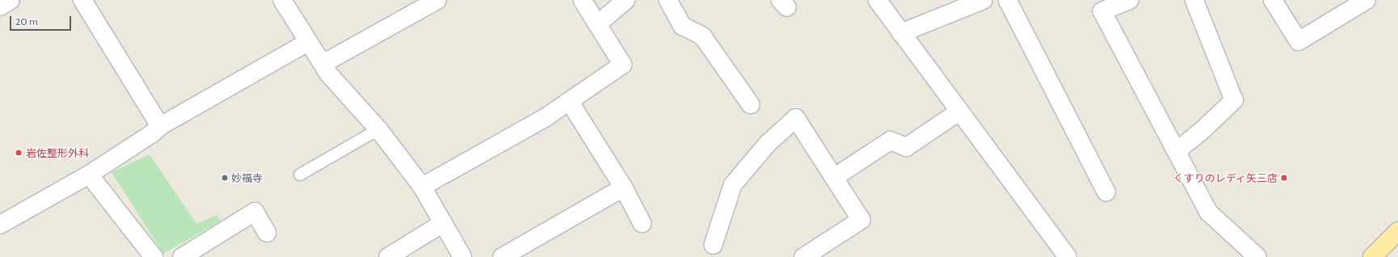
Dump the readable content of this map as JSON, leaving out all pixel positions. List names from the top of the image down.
{
  "places": ["岩佐整形外科", "妙福寺", "くすりのレディ矢三店"],
  "scale_bar": "20 m"
}
